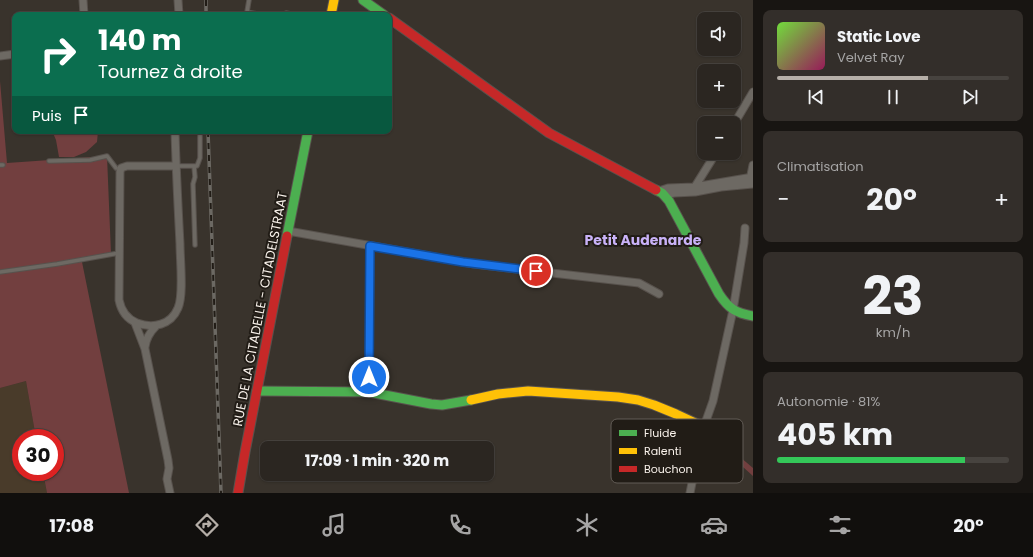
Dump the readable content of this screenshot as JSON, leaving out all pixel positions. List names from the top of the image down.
{
  "streets": {
    "street": ["RUE DE LA CITADELLE - CITADELSTRAAT"]
  },
  "districts": ["Petit Audenarde"],
  "legend": ["Fluide", "Ralenti", "Bouchon"],
  "page": {
    "map_buttons": ["+", "−"],
    "turn": ["140 m", "Tournez à droite"],
    "song": ["Static Love", "Velvet Ray"],
    "then": "Puis",
    "tile": [
      "Climatisation",
      ["23", "km/h"],
      ["Autonomie · 81%", "405 km"]
    ],
    "heat": ["−", "20°", "+"],
    "limit": "30",
    "trip": "17:09 · 1 min · 320 m",
    "tabs": ["17:08", "20°"]
  }
}
